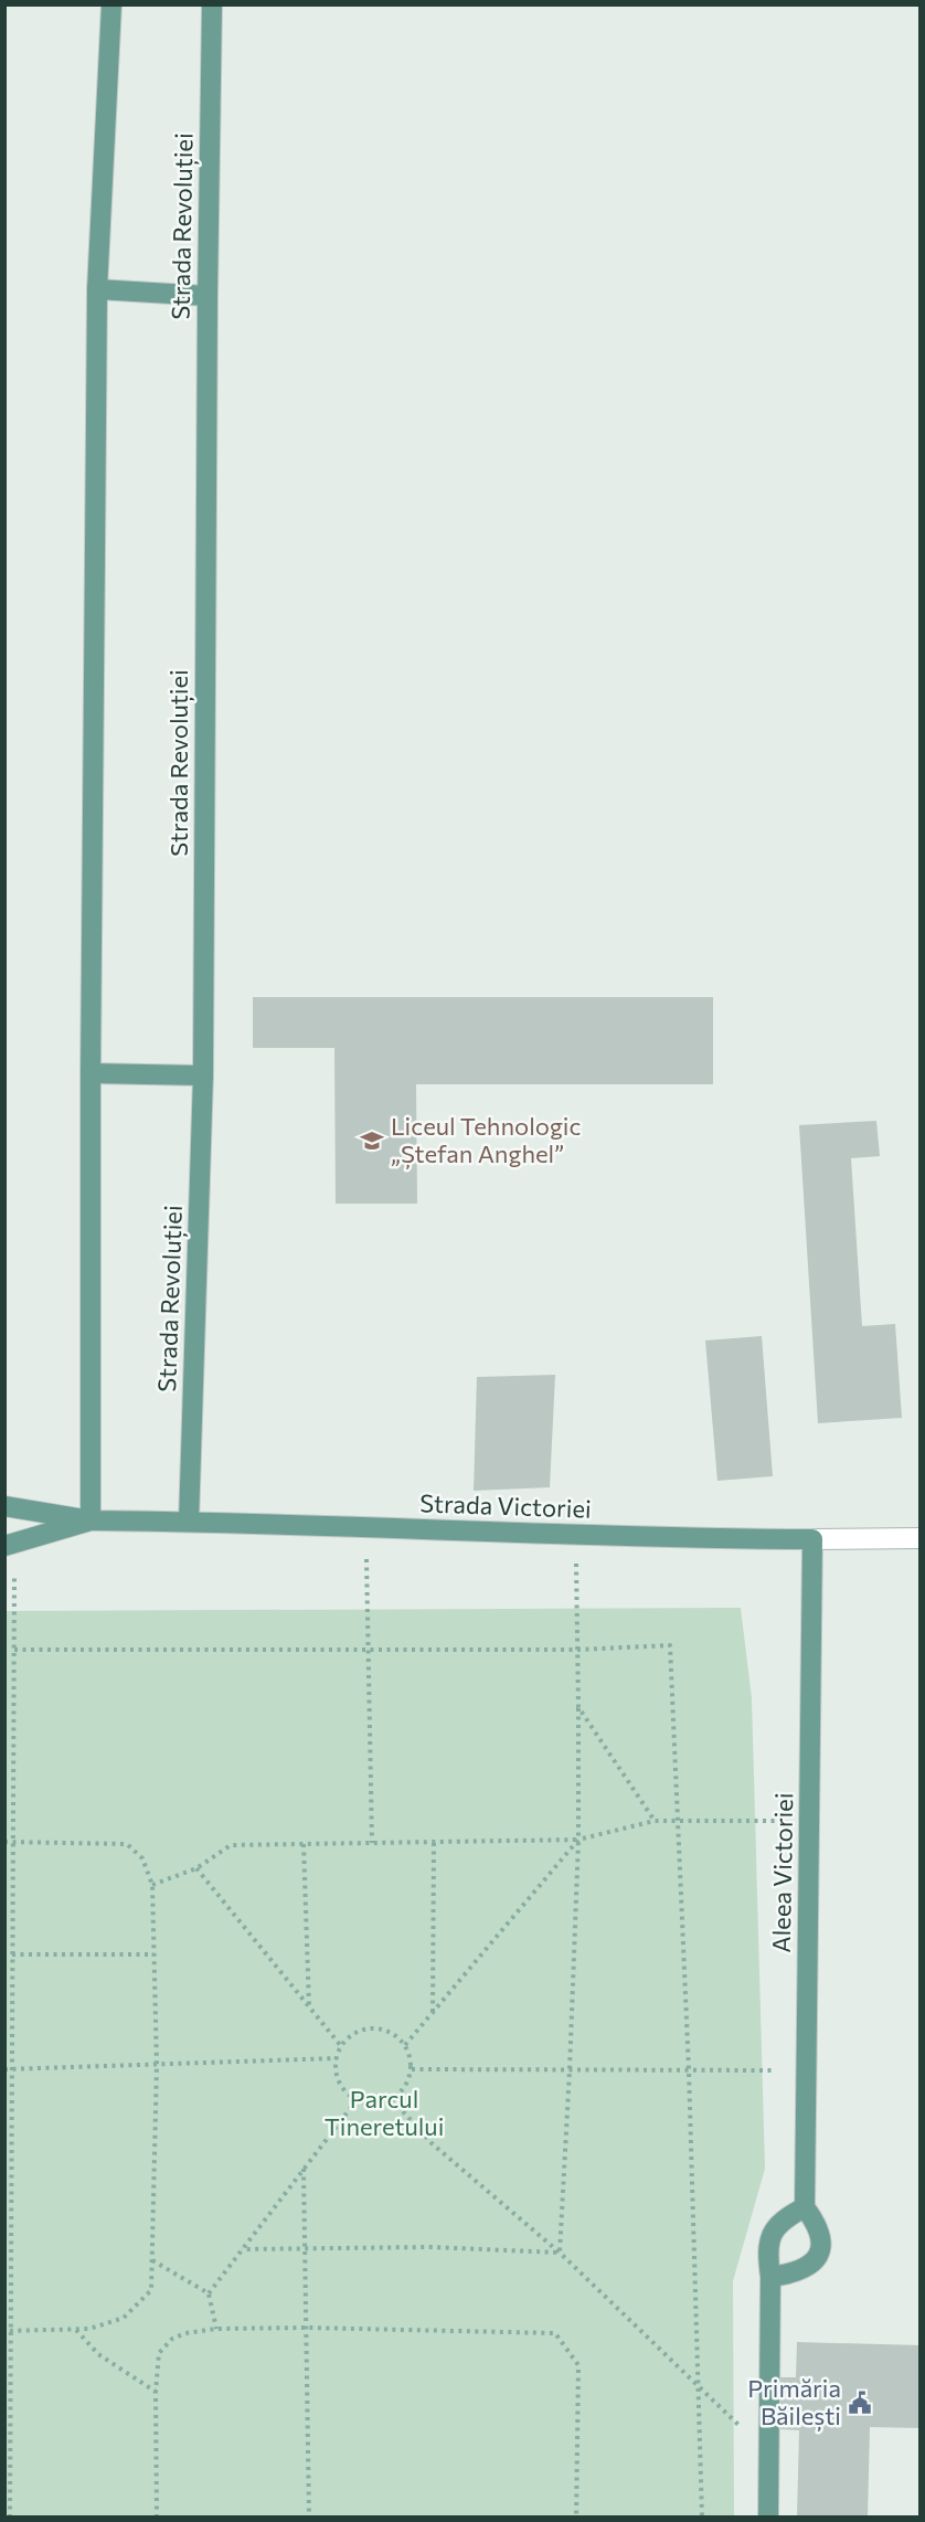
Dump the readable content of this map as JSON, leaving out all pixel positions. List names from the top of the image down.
{
  "streets": {
    "main road": ["Strada Revoluției", "Strada Victoriei", "Aleea Victoriei"]
  },
  "crossings": [
    ["Strada Revoluției", "Strada Victoriei"],
    ["Strada Victoriei", "Aleea Victoriei"]
  ],
  "parks": ["Parcul Tineretului"],
  "places": {
    "school or university": ["Liceul Tehnologic „Ștefan Anghel”"],
    "public building": ["Primăria Băilești"]
  }
}
